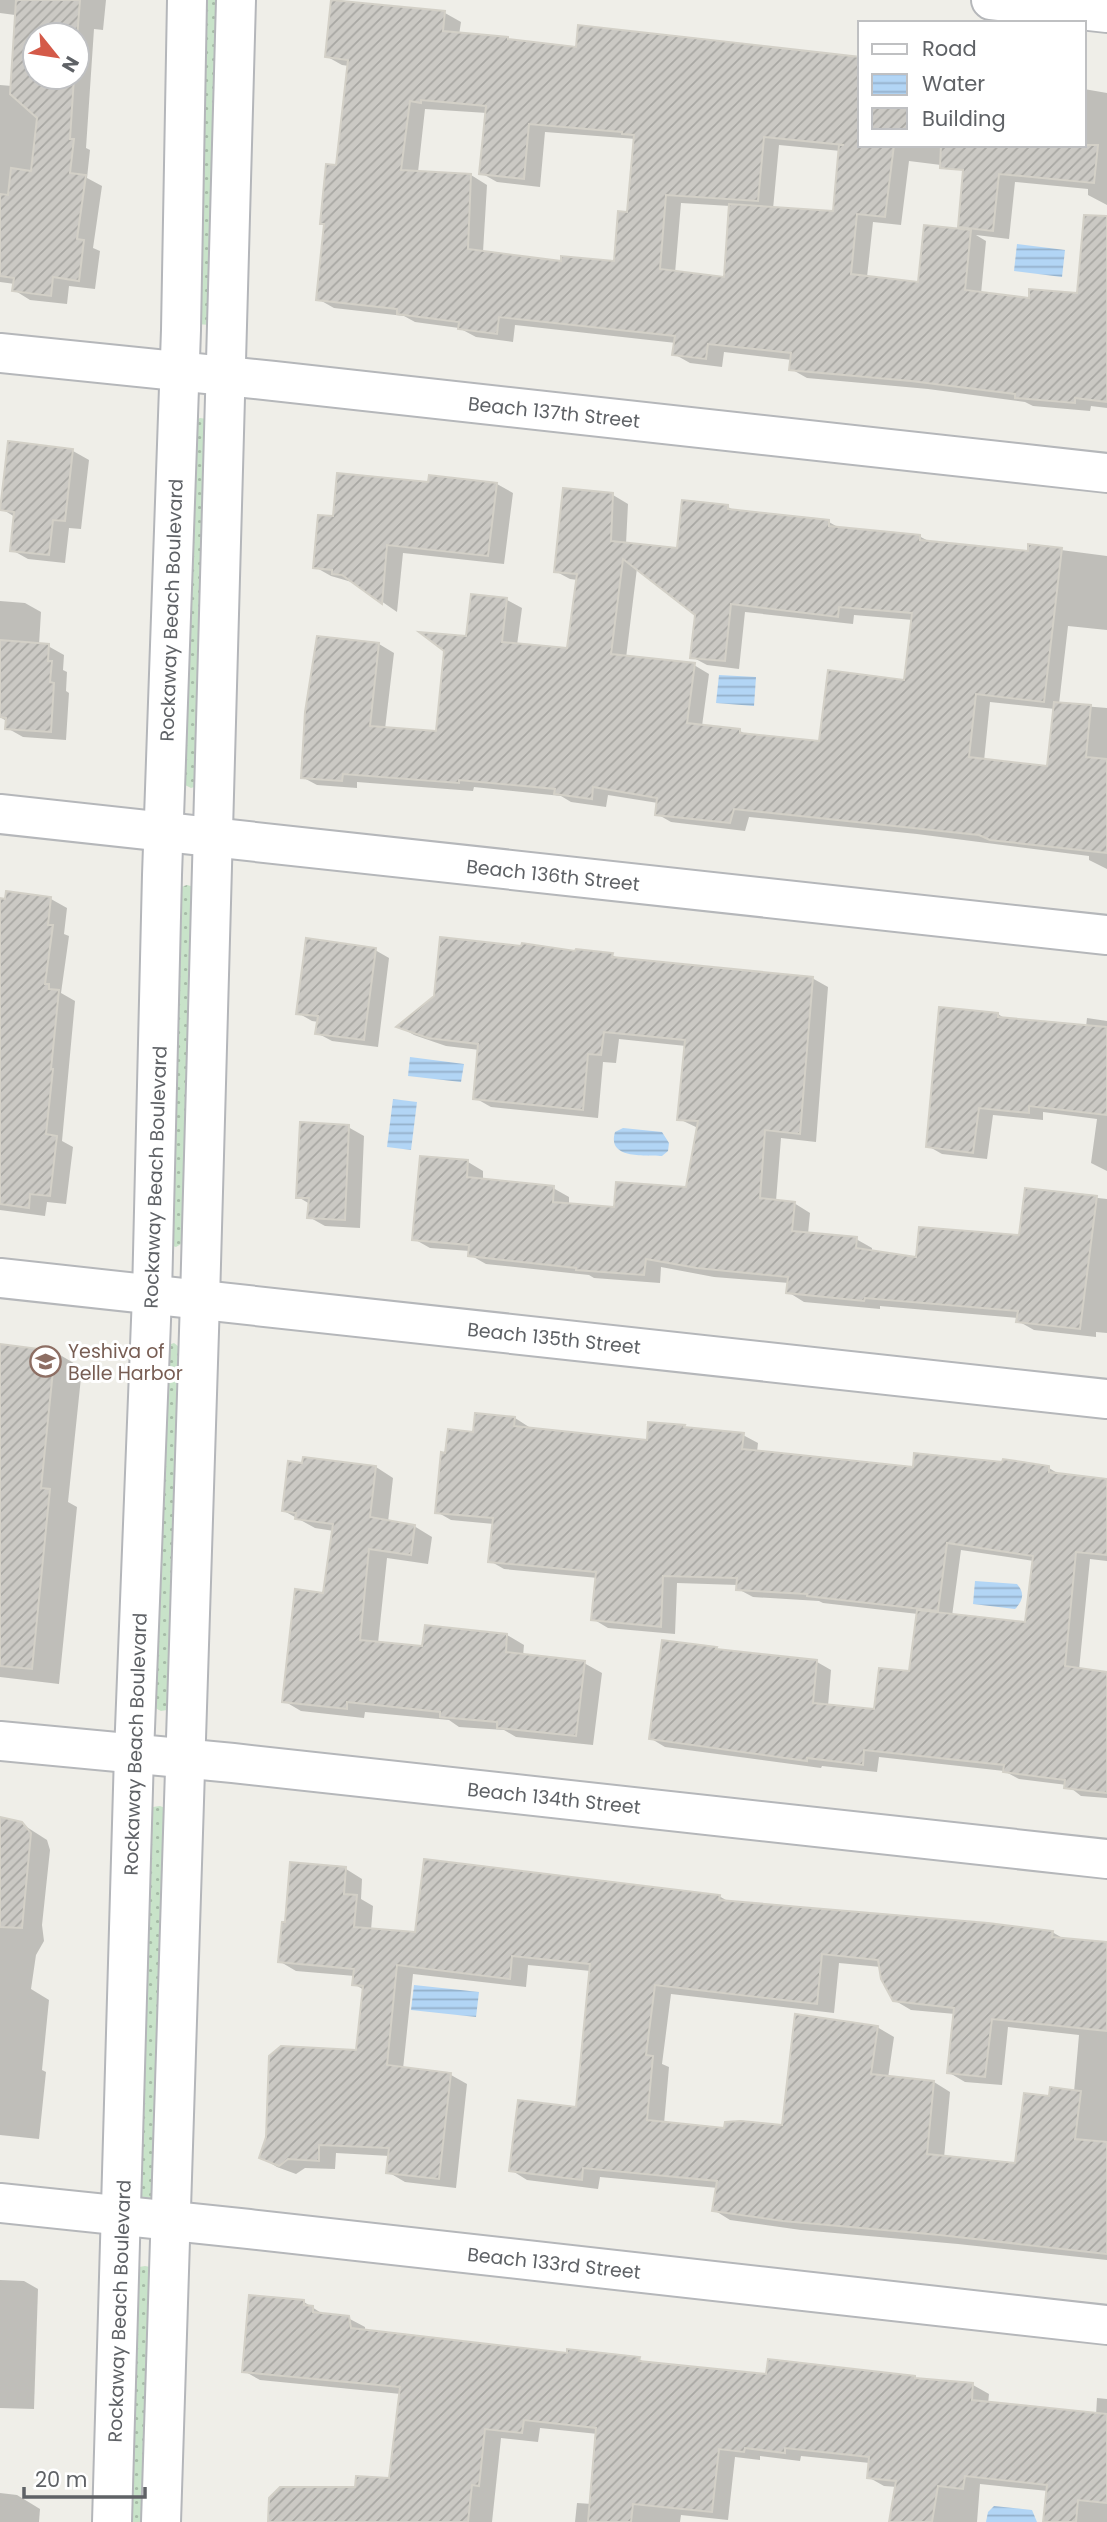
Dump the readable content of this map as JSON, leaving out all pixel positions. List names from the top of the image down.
{
  "streets": {
    "street": [
      "Beach 137th Street",
      "Rockaway Beach Boulevard",
      "Beach 136th Street",
      "Beach 135th Street",
      "Beach 134th Street",
      "Beach 133rd Street"
    ]
  },
  "crossings": [
    ["Beach 137th Street", "Rockaway Beach Boulevard"],
    ["Rockaway Beach Boulevard", "Beach 136th Street"],
    ["Rockaway Beach Boulevard", "Beach 135th Street"],
    ["Rockaway Beach Boulevard", "Beach 134th Street"],
    ["Rockaway Beach Boulevard", "Beach 133rd Street"]
  ],
  "places": {
    "school or university": ["Yeshiva of Belle Harbor"]
  },
  "legend": ["Road", "Water", "Building"],
  "scale_bar": "20 m",
  "north": "bottom right"
}
